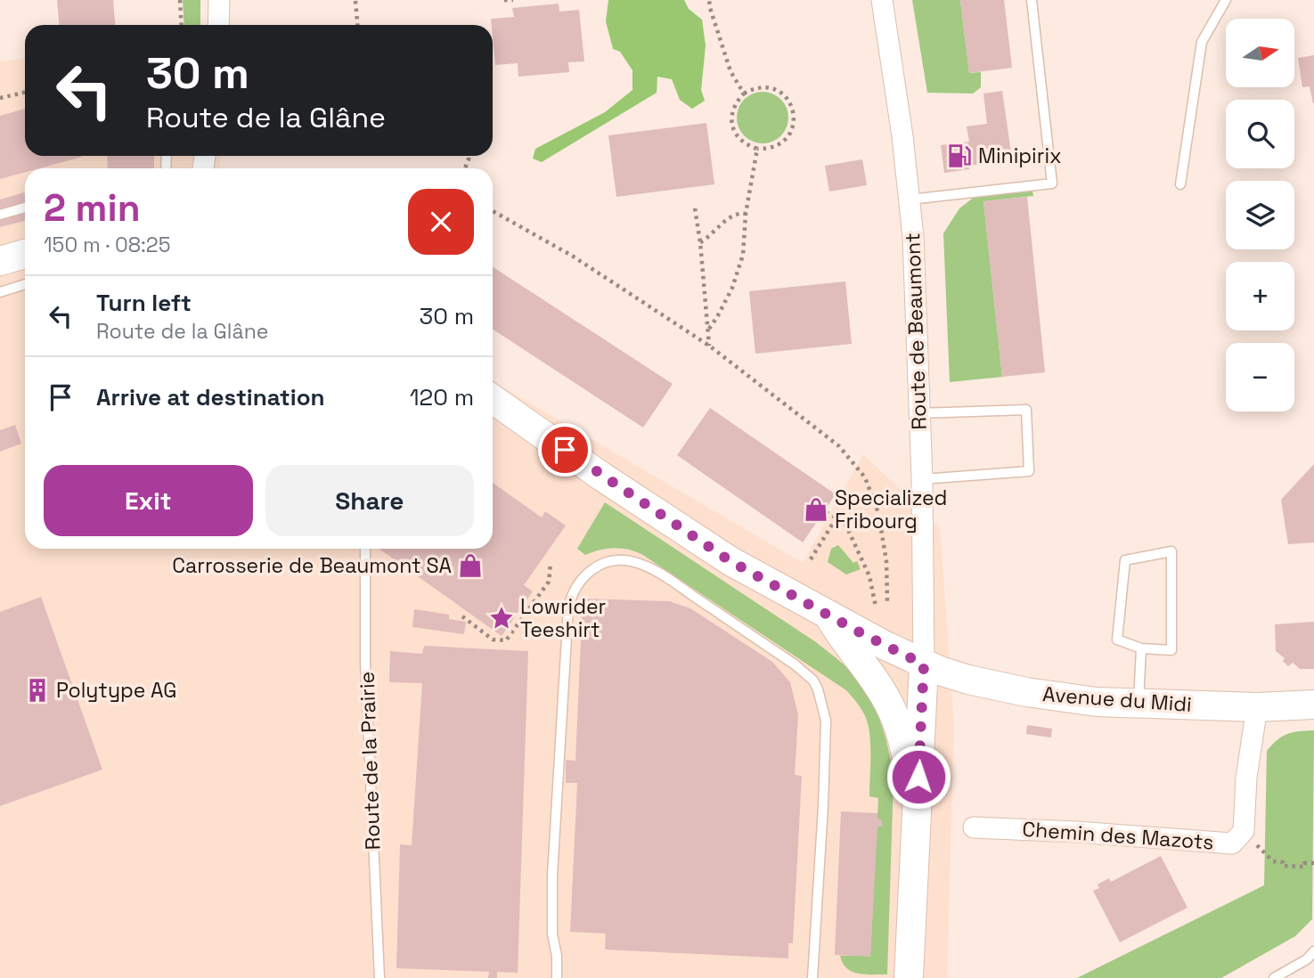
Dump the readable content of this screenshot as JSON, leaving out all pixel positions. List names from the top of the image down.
{
  "streets": {
    "main road": ["Avenue du Midi"],
    "street": ["Route de Beaumont", "Chemin des Mazots"],
    "lane": ["Route de la Prairie"]
  },
  "crossings": [
    ["Route de Beaumont", "Avenue du Midi"],
    ["Avenue du Midi", "Chemin des Mazots"]
  ],
  "places": {
    "fuel station": ["Minipirix"],
    "shop": ["Specialized Fribourg", "Carrosserie de Beaumont SA"],
    "place": ["Lowrider Teeshirt"],
    "building": ["Polytype AG"]
  },
  "north": "right",
  "page": {
    "map_buttons": ["+", "−"],
    "turn": ["30 m", "Route de la Glâne"],
    "heading": ["2 min", "150 m · 08:25"],
    "list": [
      {
        "name": "Turn left",
        "note": "Route de la Glâne",
        "value": "30 m"
      },
      {
        "name": "Arrive at destination",
        "value": "120 m"
      }
    ],
    "buttons": ["Exit", "Share"]
  }
}
